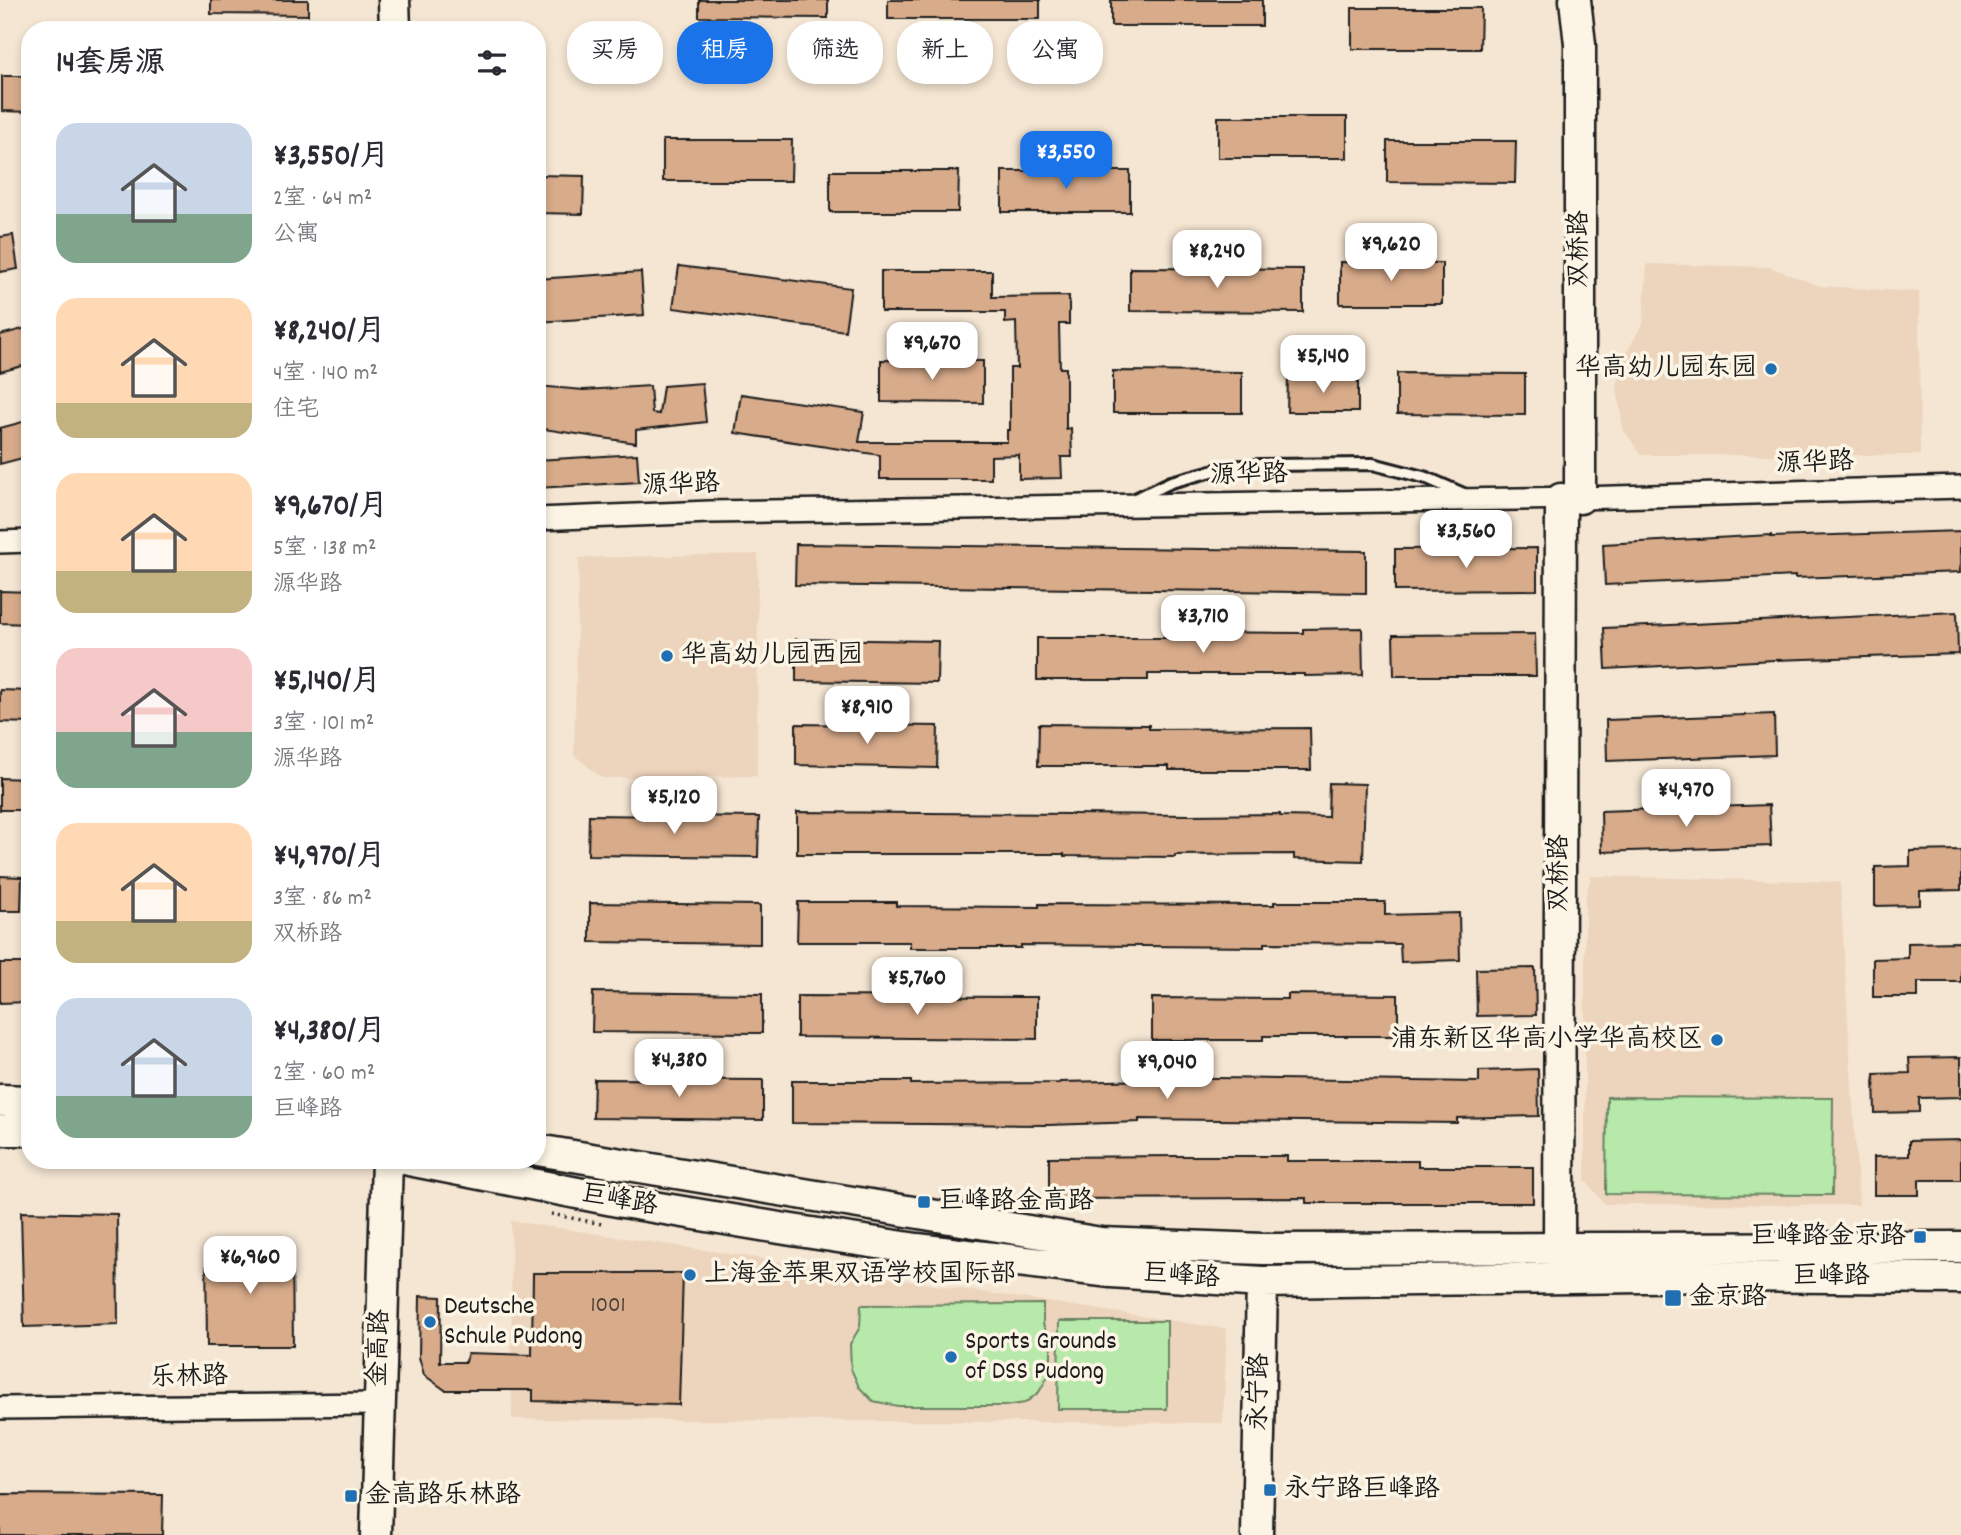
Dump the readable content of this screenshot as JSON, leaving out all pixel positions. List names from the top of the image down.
{
  "streets": {
    "main road": [
      "双桥路",
      "巨峰路",
      "金高路",
      "永宁路"
    ],
    "street": ["源华路", "乐林路"]
  },
  "crossings": [
    ["双桥路", "源华路"],
    ["双桥路", "巨峰路"],
    ["巨峰路", "永宁路"],
    ["金高路", "乐林路"]
  ],
  "places": {
    "other": [
      "华高幼儿园东园",
      "华高幼儿园西园",
      "浦东新区华高小学华高校区",
      "上海金苹果双语学校国际部",
      "Deutsche Schule Pudong",
      "Sports Grounds of DSS Pudong"
    ],
    "transit": [
      "巨峰路金高路",
      "巨峰路金京路",
      "金京路",
      "永宁路巨峰路",
      "金高路乐林路"
    ]
  },
  "house_numbers": ["1001"],
  "page": {
    "chip": [
      "买房",
      "租房",
      "筛选",
      "新上",
      "公寓"
    ],
    "heading": "14套房源",
    "list": [
      {
        "name": "¥3,550/月",
        "note": "2室 · 64 m² · 公寓"
      },
      {
        "name": "¥8,240/月",
        "note": "4室 · 140 m² · 住宅"
      },
      {
        "name": "¥9,670/月",
        "note": "5室 · 138 m² · 源华路"
      },
      {
        "name": "¥5,140/月",
        "note": "3室 · 101 m² · 源华路"
      },
      {
        "name": "¥4,970/月",
        "note": "3室 · 86 m² · 双桥路"
      },
      {
        "name": "¥4,380/月",
        "note": "2室 · 60 m² · 巨峰路"
      }
    ],
    "price": [
      "¥3,550",
      "¥9,620",
      "¥8,240",
      "¥9,670",
      "¥5,140",
      "¥3,560",
      "¥3,710",
      "¥8,910",
      "¥4,970",
      "¥5,120",
      "¥5,760",
      "¥4,380",
      "¥9,040",
      "¥6,960"
    ]
  }
}
